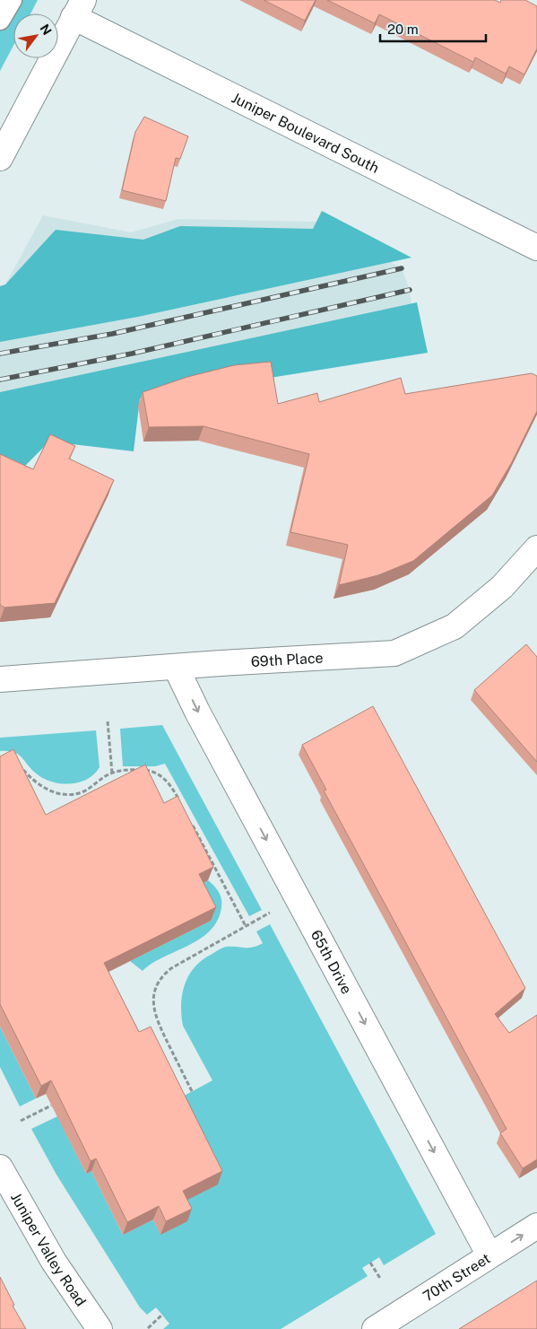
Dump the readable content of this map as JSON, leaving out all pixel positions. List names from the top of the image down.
{
  "streets": {
    "street": [
      "Juniper Boulevard South",
      "69th Place",
      "65th Drive",
      "Juniper Valley Road",
      "70th Street"
    ]
  },
  "crossings": [
    ["69th Place", "65th Drive"],
    ["65th Drive", "70th Street"]
  ],
  "one_way": ["65th Drive"],
  "scale_bar": "20 m",
  "north": "top right"
}
